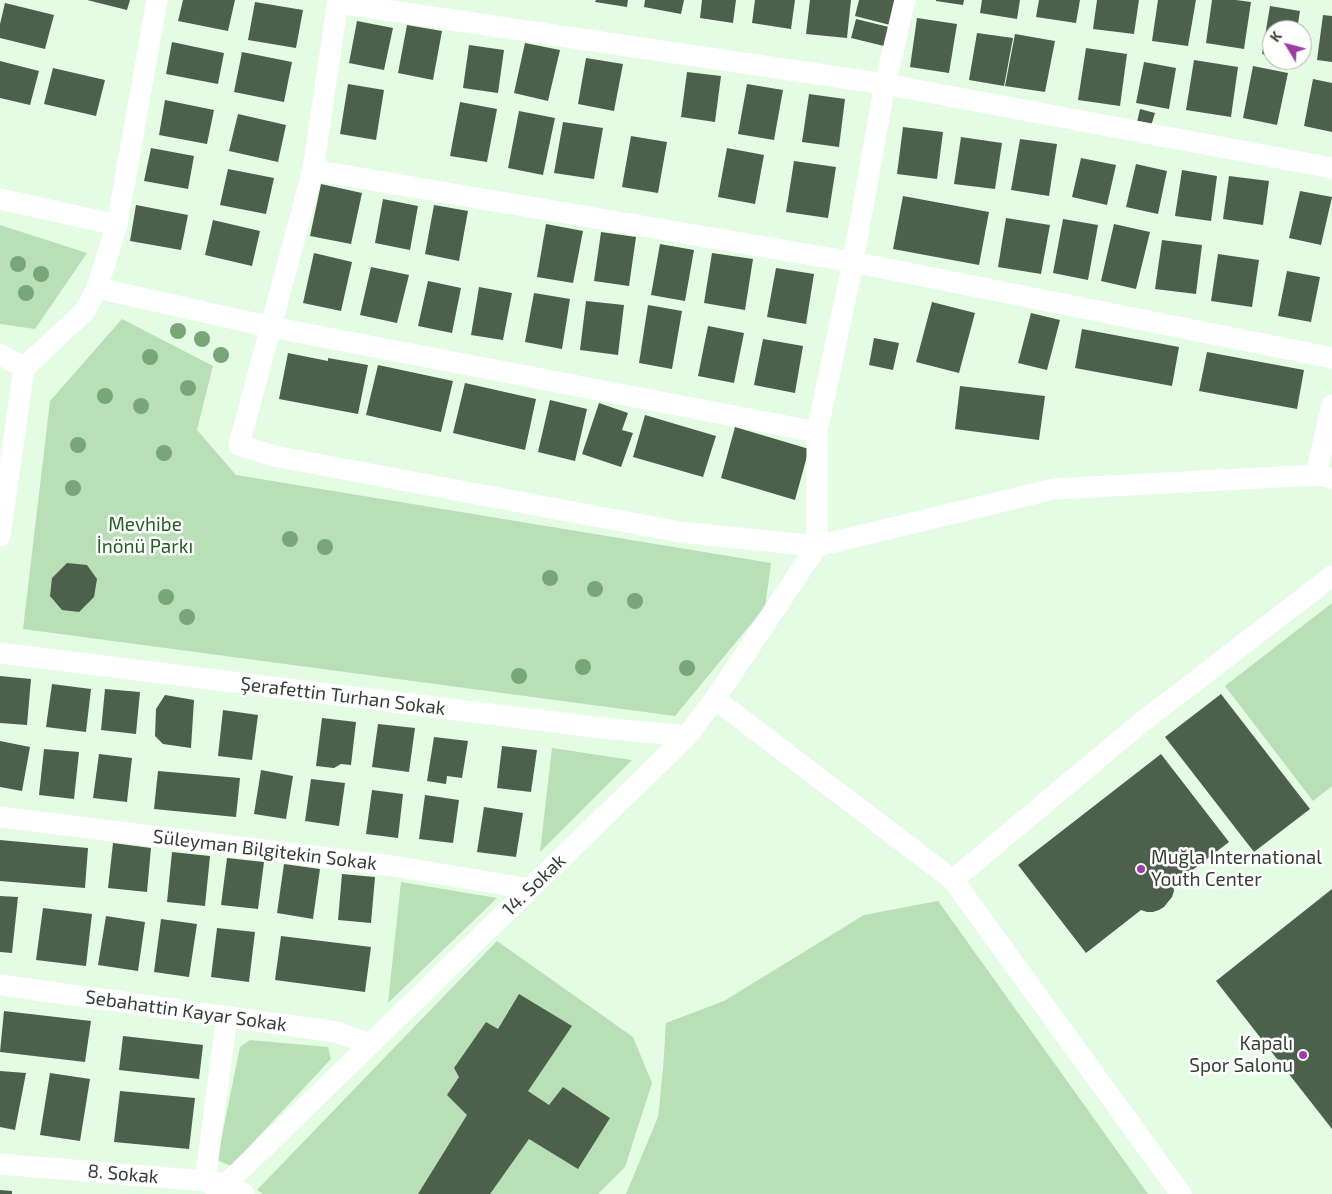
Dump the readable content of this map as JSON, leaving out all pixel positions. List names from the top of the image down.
{
  "streets": {
    "street": [
      "Şerafettin Turhan Sokak",
      "Süleyman Bilgitekin Sokak",
      "14. Sokak",
      "Sebahattin Kayar Sokak",
      "8. Sokak"
    ]
  },
  "crossings": [
    ["Şerafettin Turhan Sokak", "14. Sokak"],
    ["Süleyman Bilgitekin Sokak", "14. Sokak"],
    ["14. Sokak", "Sebahattin Kayar Sokak"],
    ["14. Sokak", "8. Sokak"]
  ],
  "parks": ["Mevhibe İnönü Parkı"],
  "places": ["Muğla International Youth Center", "Kapalı Spor Salonu"],
  "north": "top left"
}
